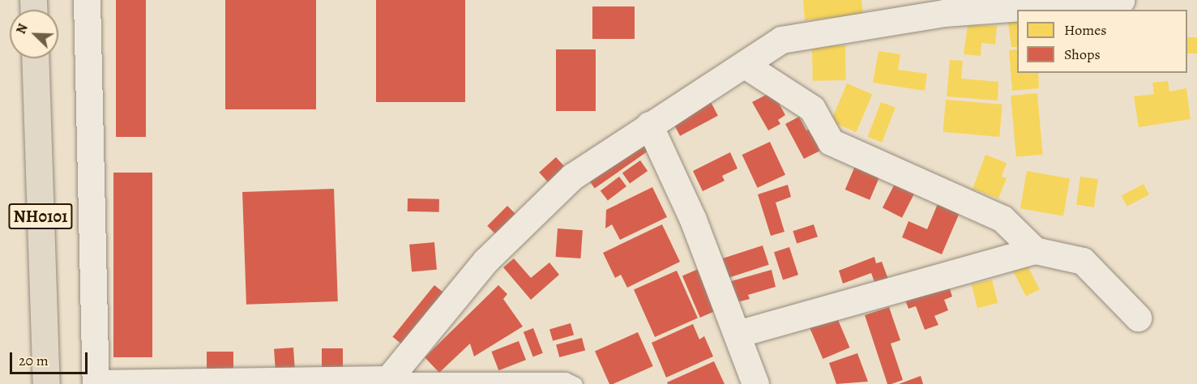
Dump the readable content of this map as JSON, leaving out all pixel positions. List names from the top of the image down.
{
  "streets": {
    "highway": ["NH0101"]
  },
  "legend": ["Homes", "Shops"],
  "scale_bar": "20 m",
  "north": "top left"
}
